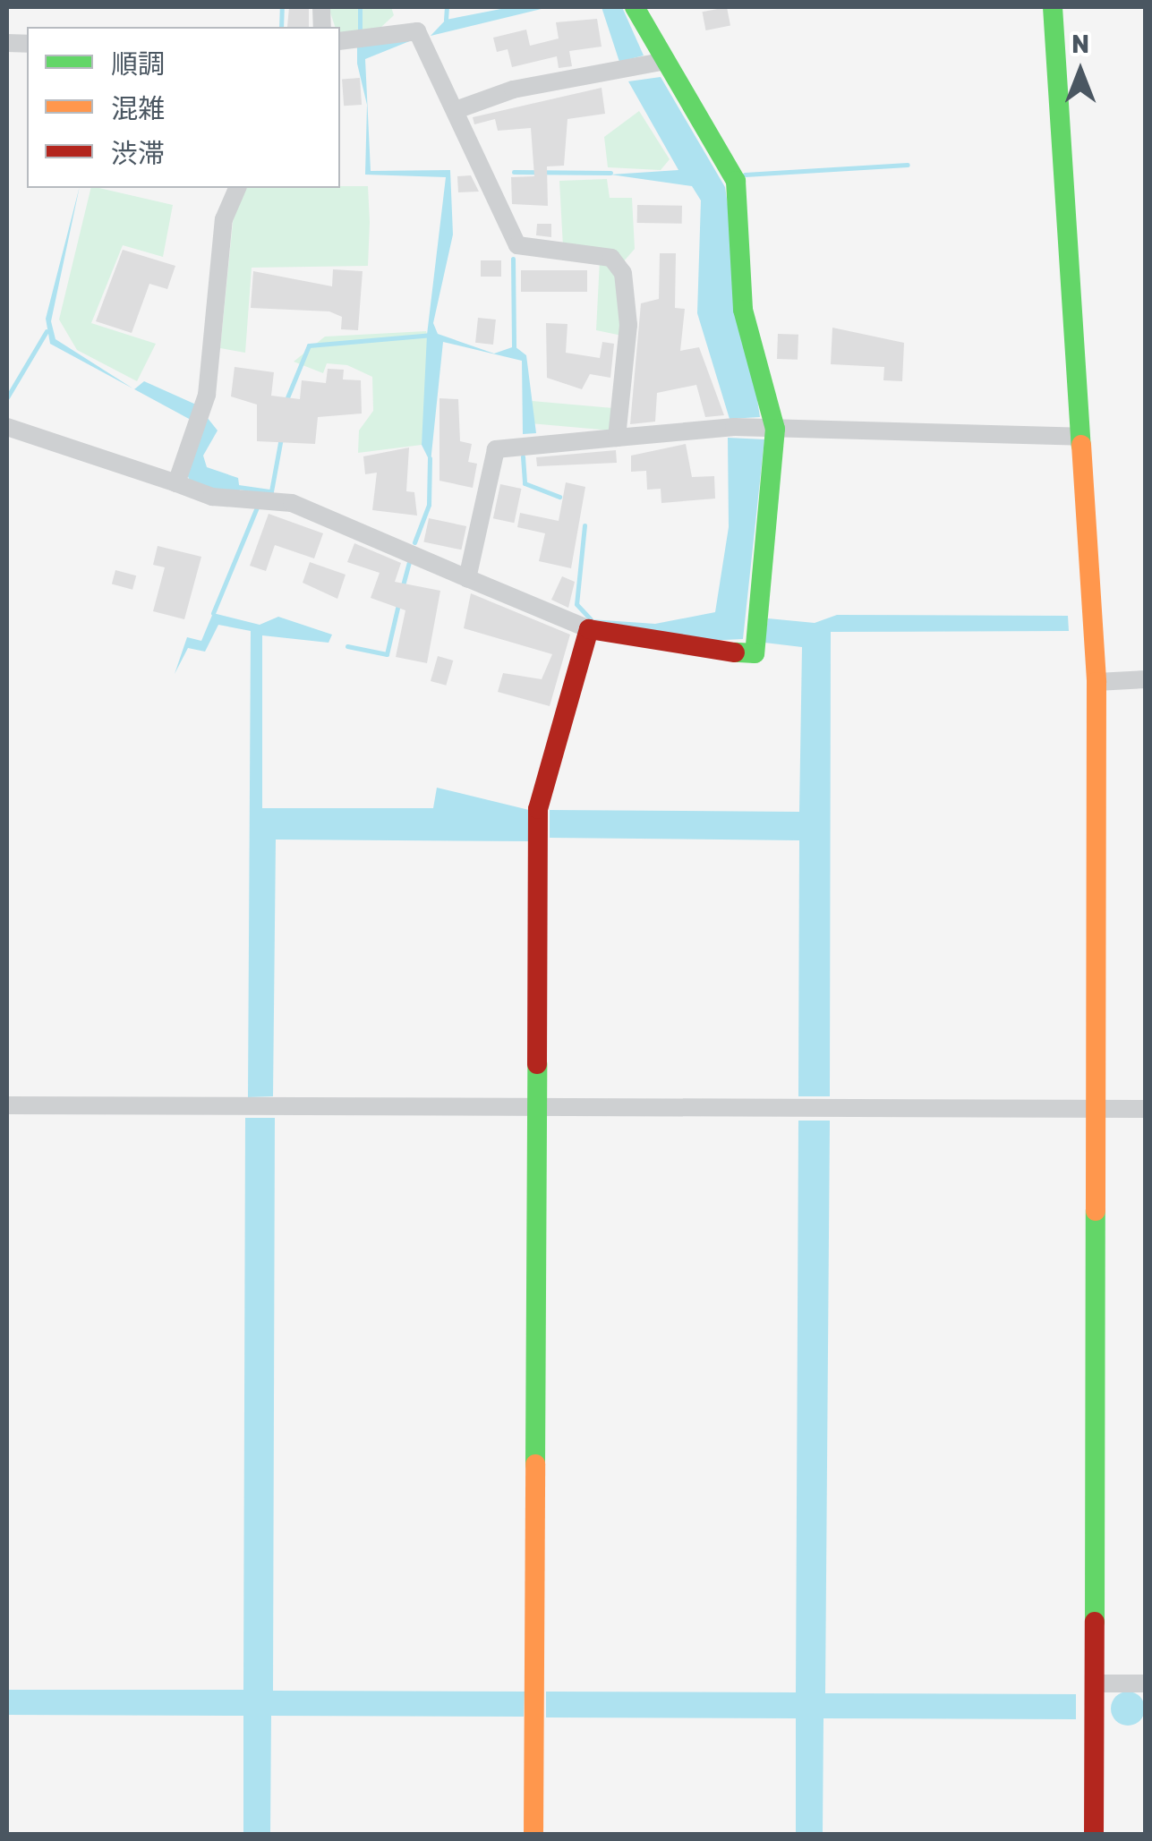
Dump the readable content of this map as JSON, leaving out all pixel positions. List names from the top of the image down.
{
  "legend": ["順調", "混雑", "渋滞"],
  "north": "top"
}
